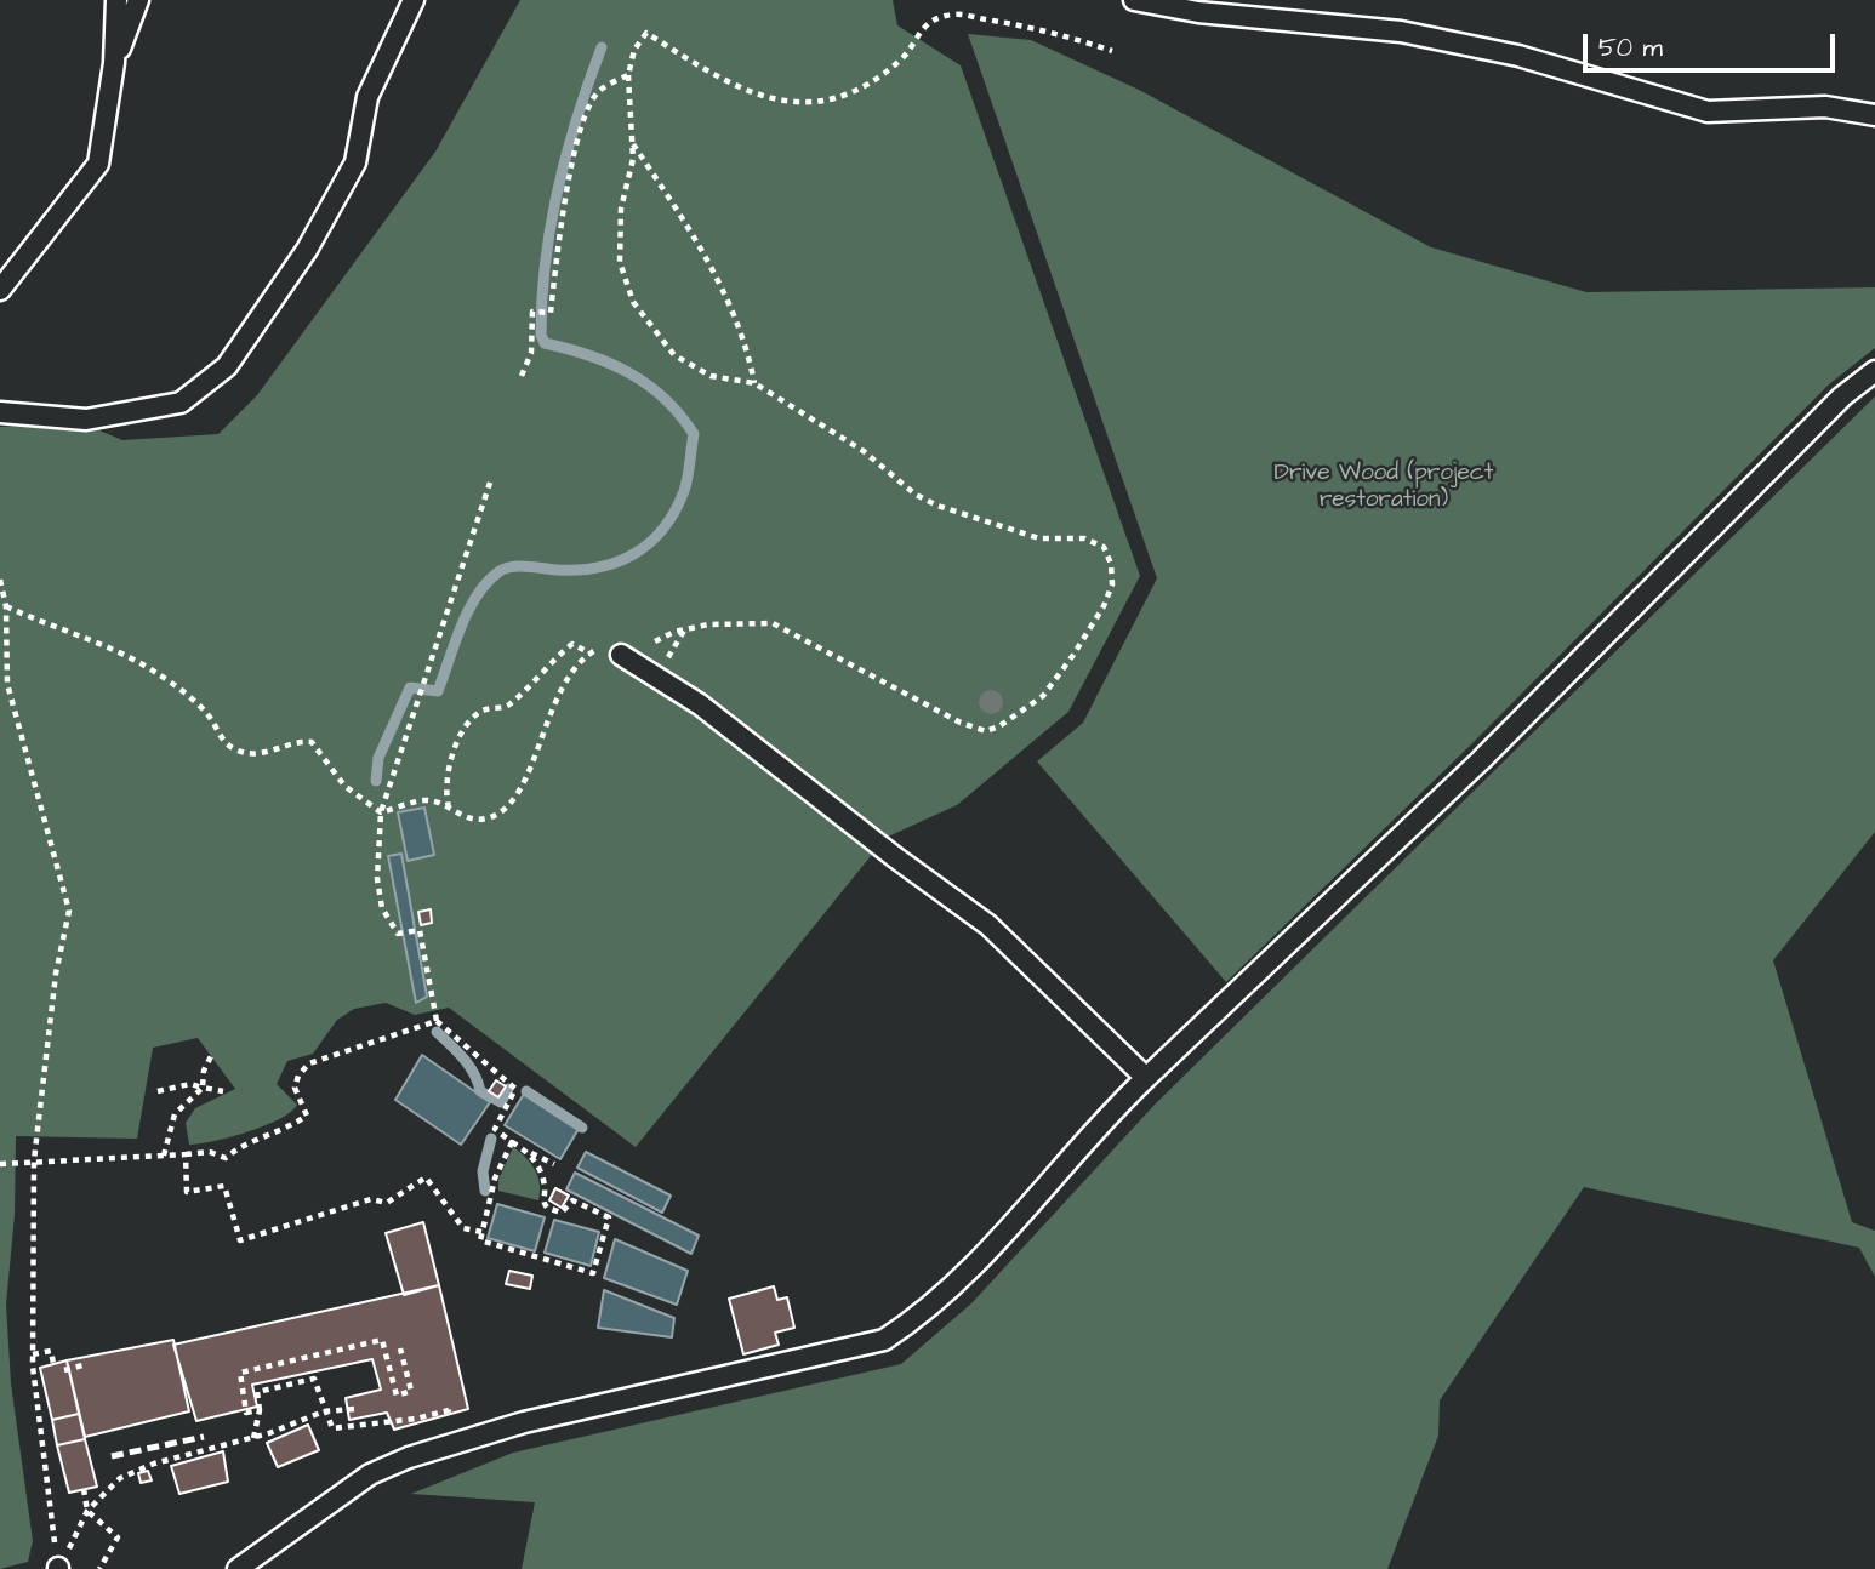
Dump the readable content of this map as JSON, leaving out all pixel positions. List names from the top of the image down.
{
  "parks": ["Drive Wood (project restoration)"],
  "scale_bar": "50 m"
}
